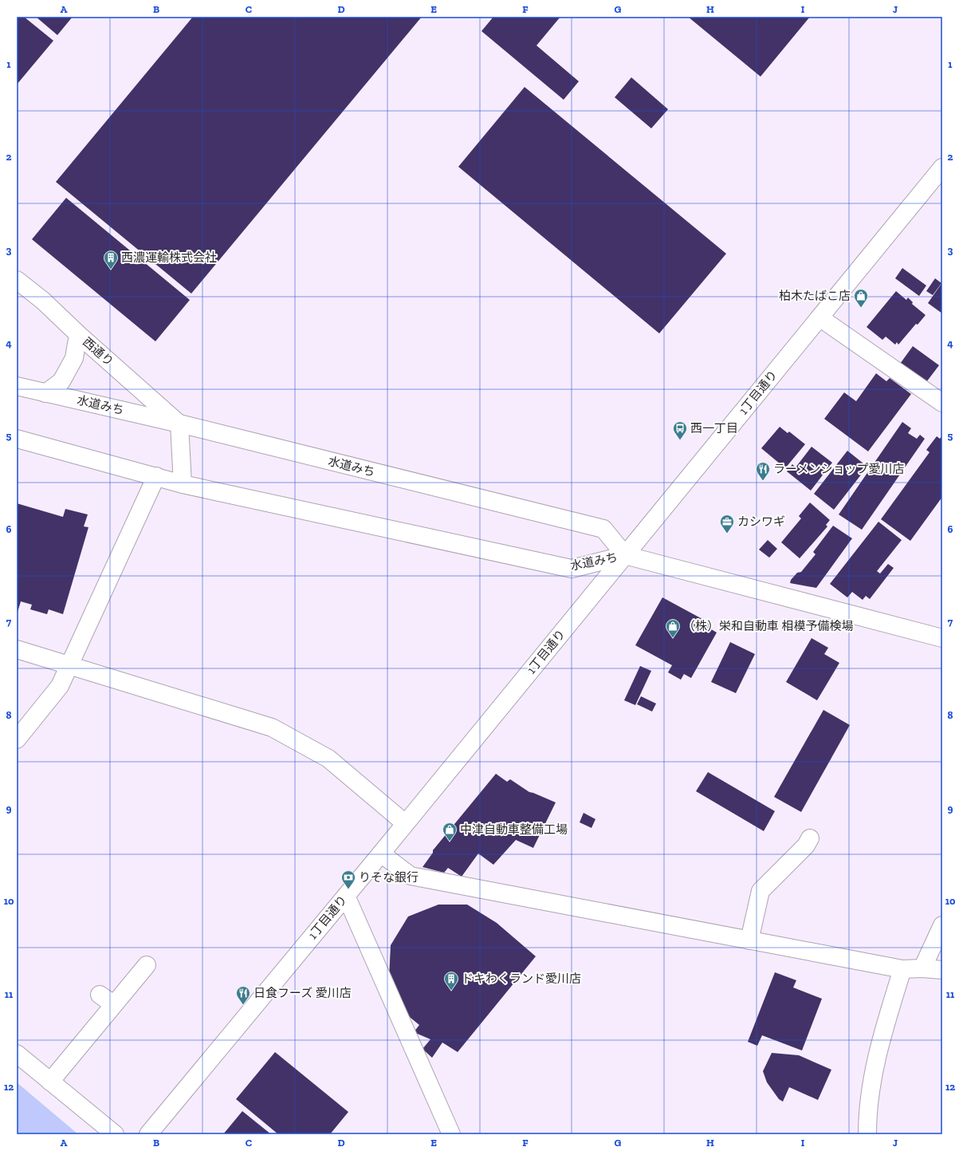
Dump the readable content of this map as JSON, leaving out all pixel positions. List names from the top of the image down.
{
  "streets": {
    "street": ["西通り", "1丁目通り", "水道みち"]
  },
  "crossings": [
    ["西通り", "水道みち"],
    ["1丁目通り", "水道みち"]
  ],
  "places": {
    "building": ["西濃運輸株式会社", "ドキわくランド愛川店"],
    "shop": ["柏木たばこ店", "（株）栄和自動車 相模予備検場", "中津自動車整備工場"],
    "bus stop": ["西一丁目"],
    "restaurant": ["ラーメンショップ愛川店", "日食フーズ 愛川店"],
    "office": ["カシワギ"],
    "bank": ["りそな銀行"]
  },
  "grid": {
    "columns": [
      "A",
      "B",
      "C",
      "D",
      "E",
      "F",
      "G",
      "H",
      "I",
      "J"
    ],
    "rows": [
      "1",
      "2",
      "3",
      "4",
      "5",
      "6",
      "7",
      "8",
      "9",
      "10",
      "11",
      "12"
    ]
  }
}
